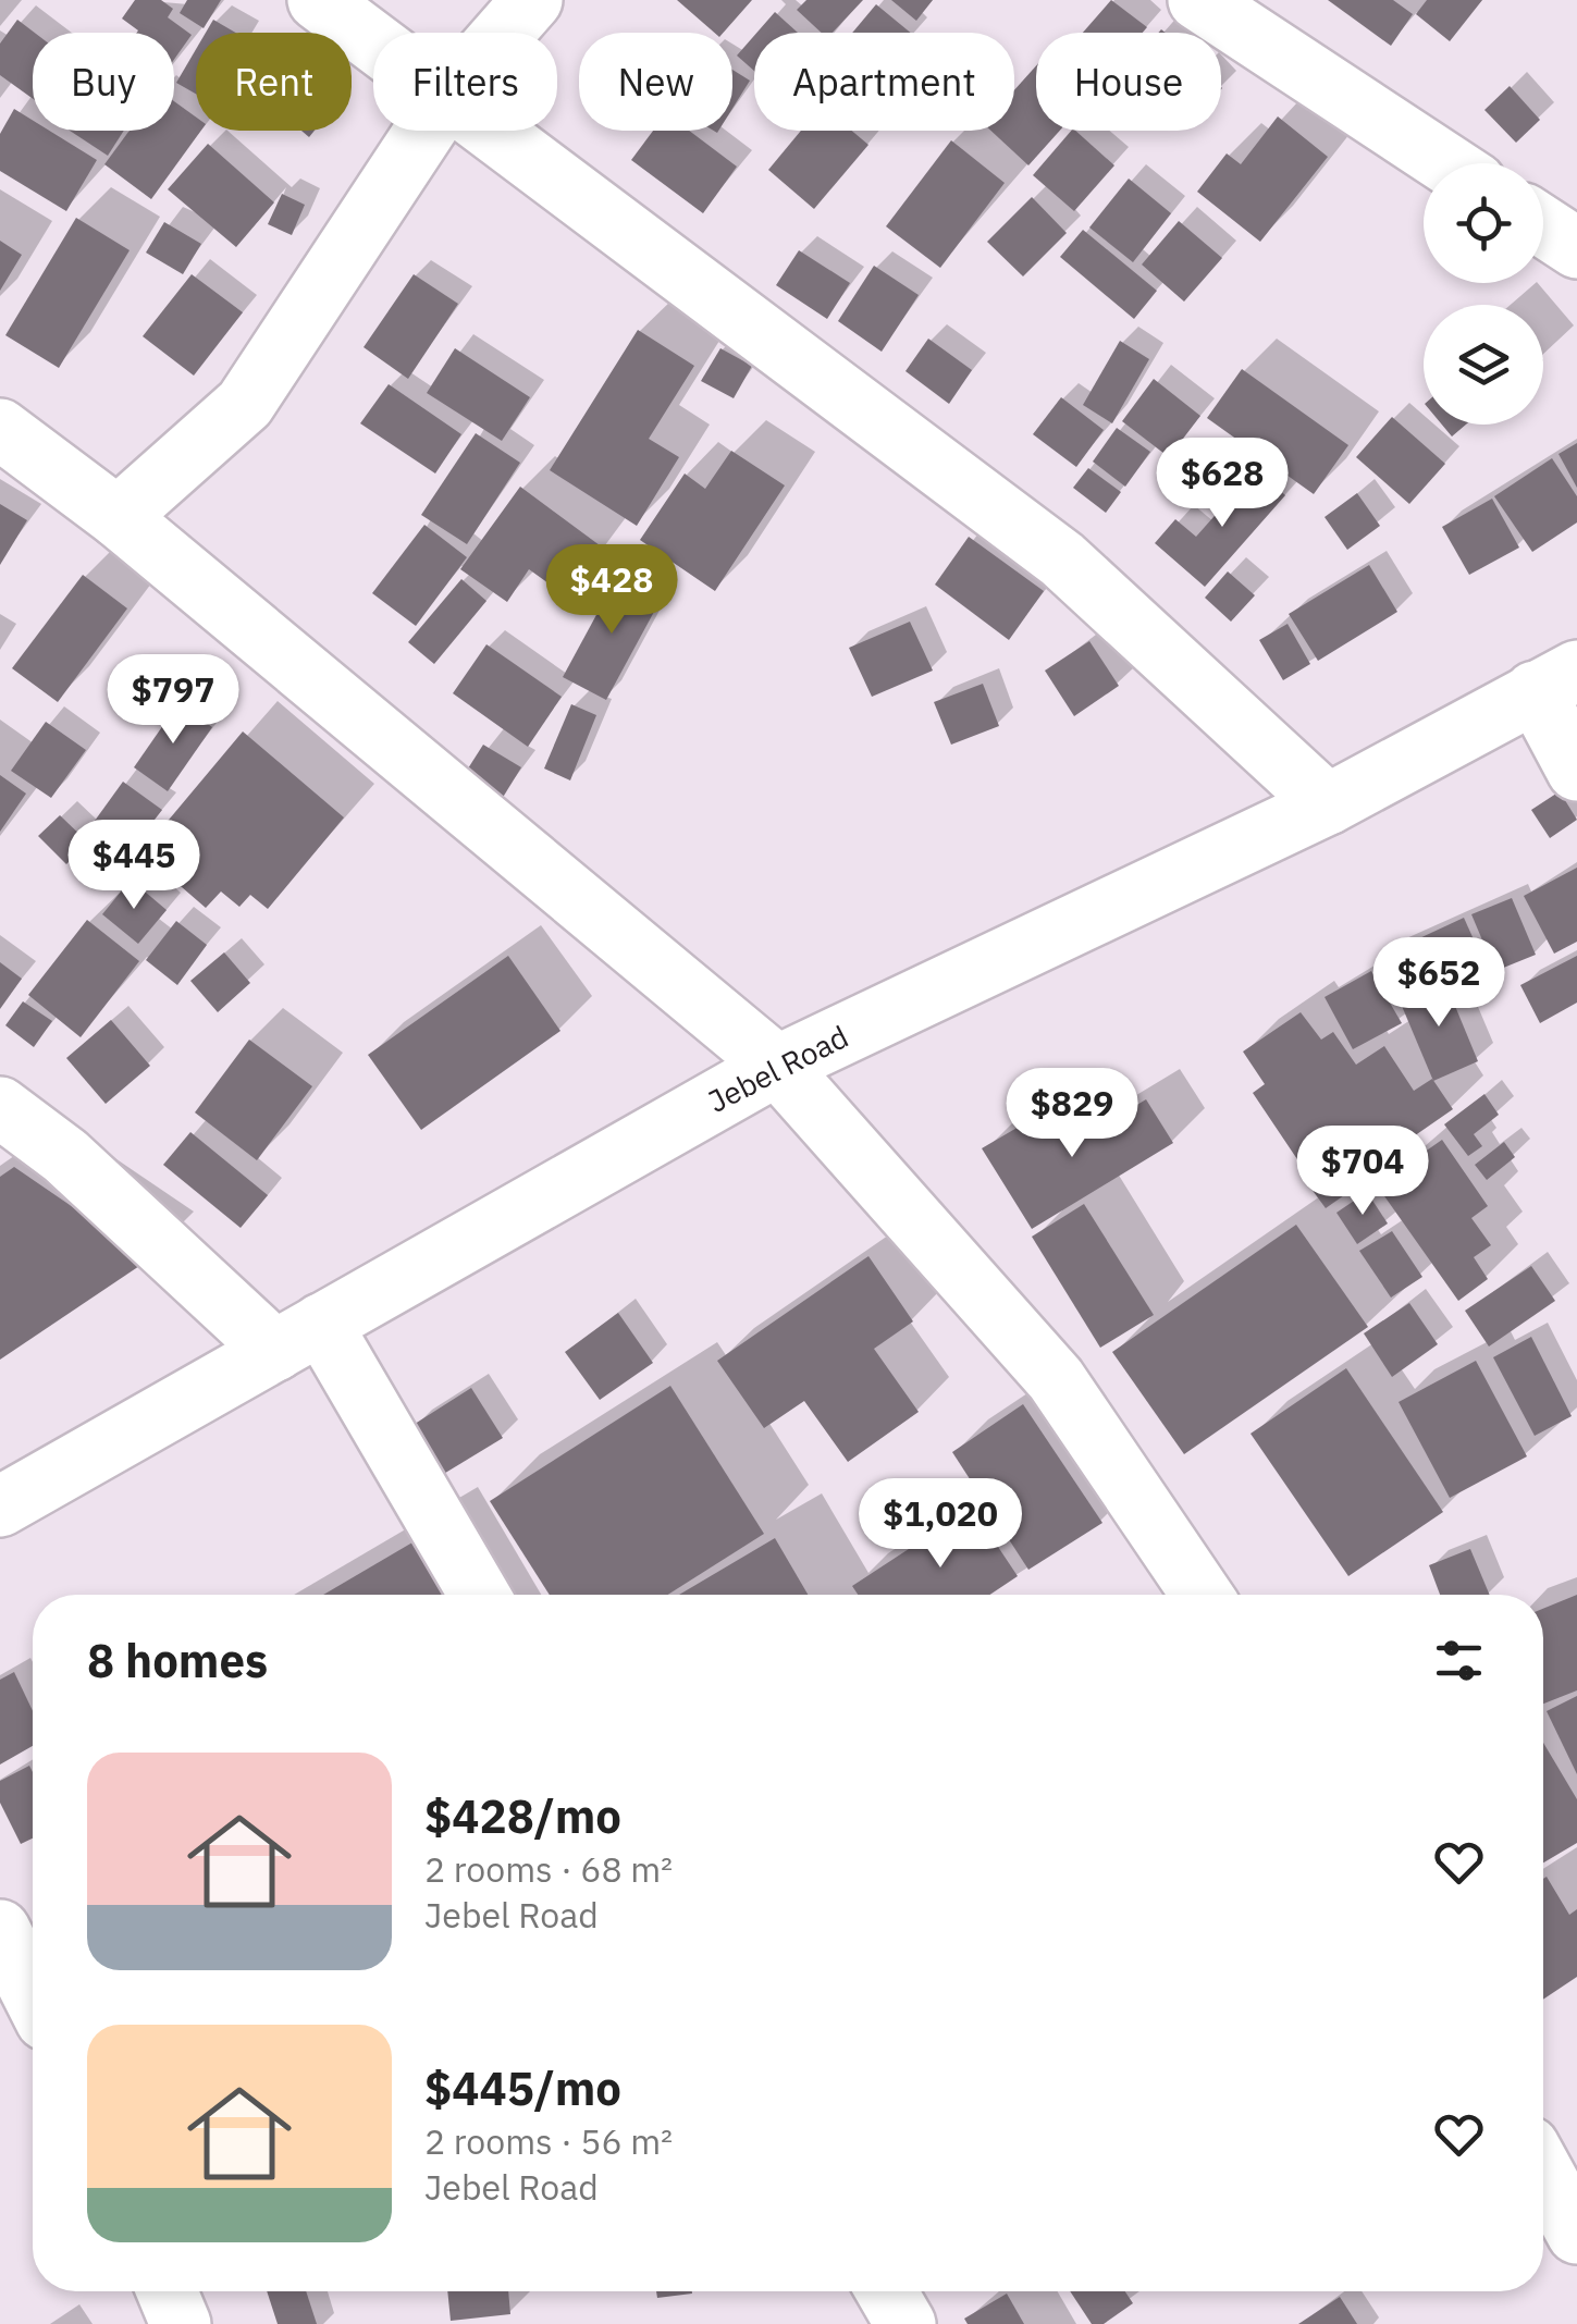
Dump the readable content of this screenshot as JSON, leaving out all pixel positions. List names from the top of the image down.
{
  "streets": {
    "street": ["Jebel Road"]
  },
  "page": {
    "chip": [
      "Buy",
      "Rent",
      "Filters",
      "New",
      "Apartment",
      "House"
    ],
    "price": [
      "$628",
      "$428",
      "$797",
      "$445",
      "$652",
      "$829",
      "$704",
      "$1,020"
    ],
    "heading": "8 homes",
    "list": [
      {
        "name": "$428/mo",
        "note": "2 rooms · 68 m² · Jebel Road"
      },
      {
        "name": "$445/mo",
        "note": "2 rooms · 56 m² · Jebel Road"
      }
    ]
  }
}
